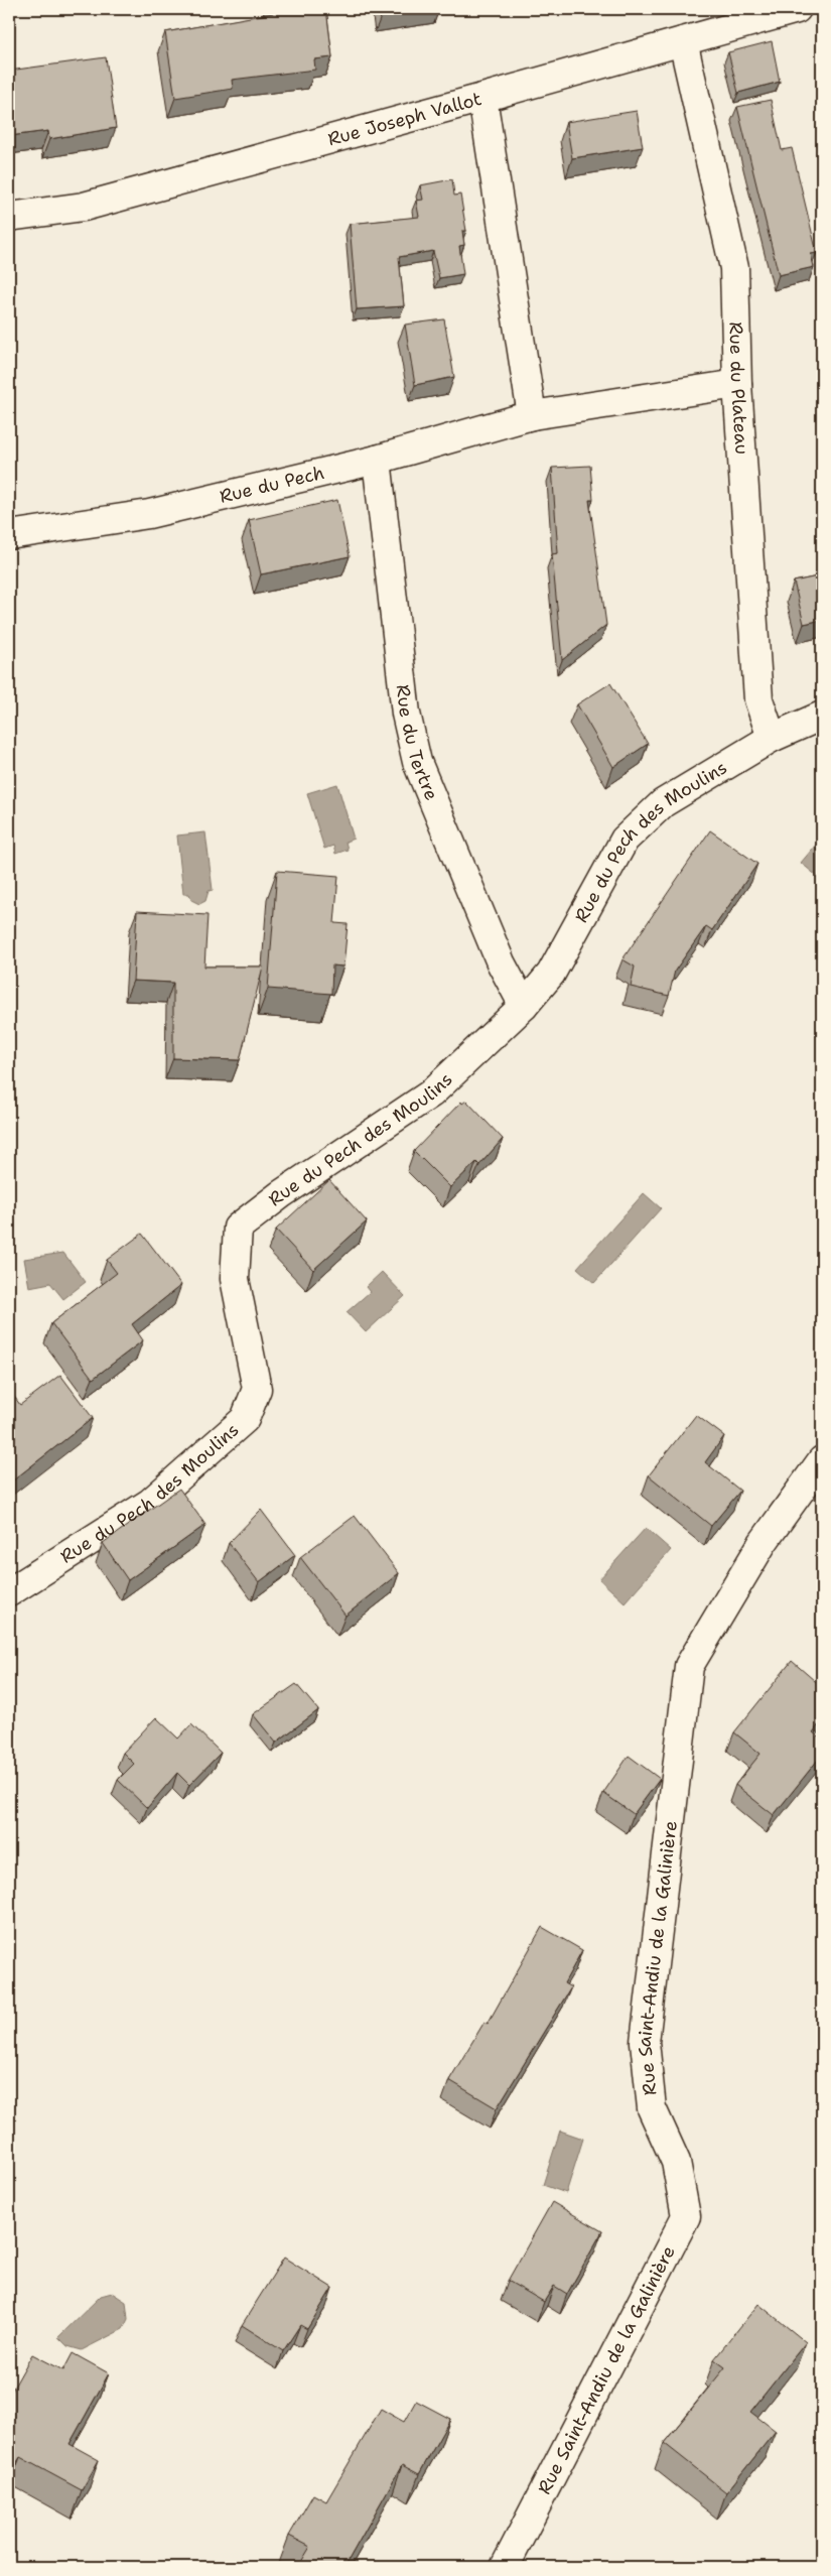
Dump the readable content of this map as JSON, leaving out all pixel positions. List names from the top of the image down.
{
  "streets": {
    "street": [
      "Rue Joseph Vallot",
      "Rue du Plateau",
      "Rue du Pech",
      "Rue du Tertre",
      "Rue du Pech des Moulins",
      "Rue Saint-Andiu de la Galinière"
    ]
  },
  "crossings": [
    ["Rue Joseph Vallot", "Rue du Plateau"],
    ["Rue du Plateau", "Rue du Pech"],
    ["Rue du Plateau", "Rue du Pech des Moulins"],
    ["Rue du Pech", "Rue du Tertre"],
    ["Rue du Tertre", "Rue du Pech des Moulins"]
  ]
}
